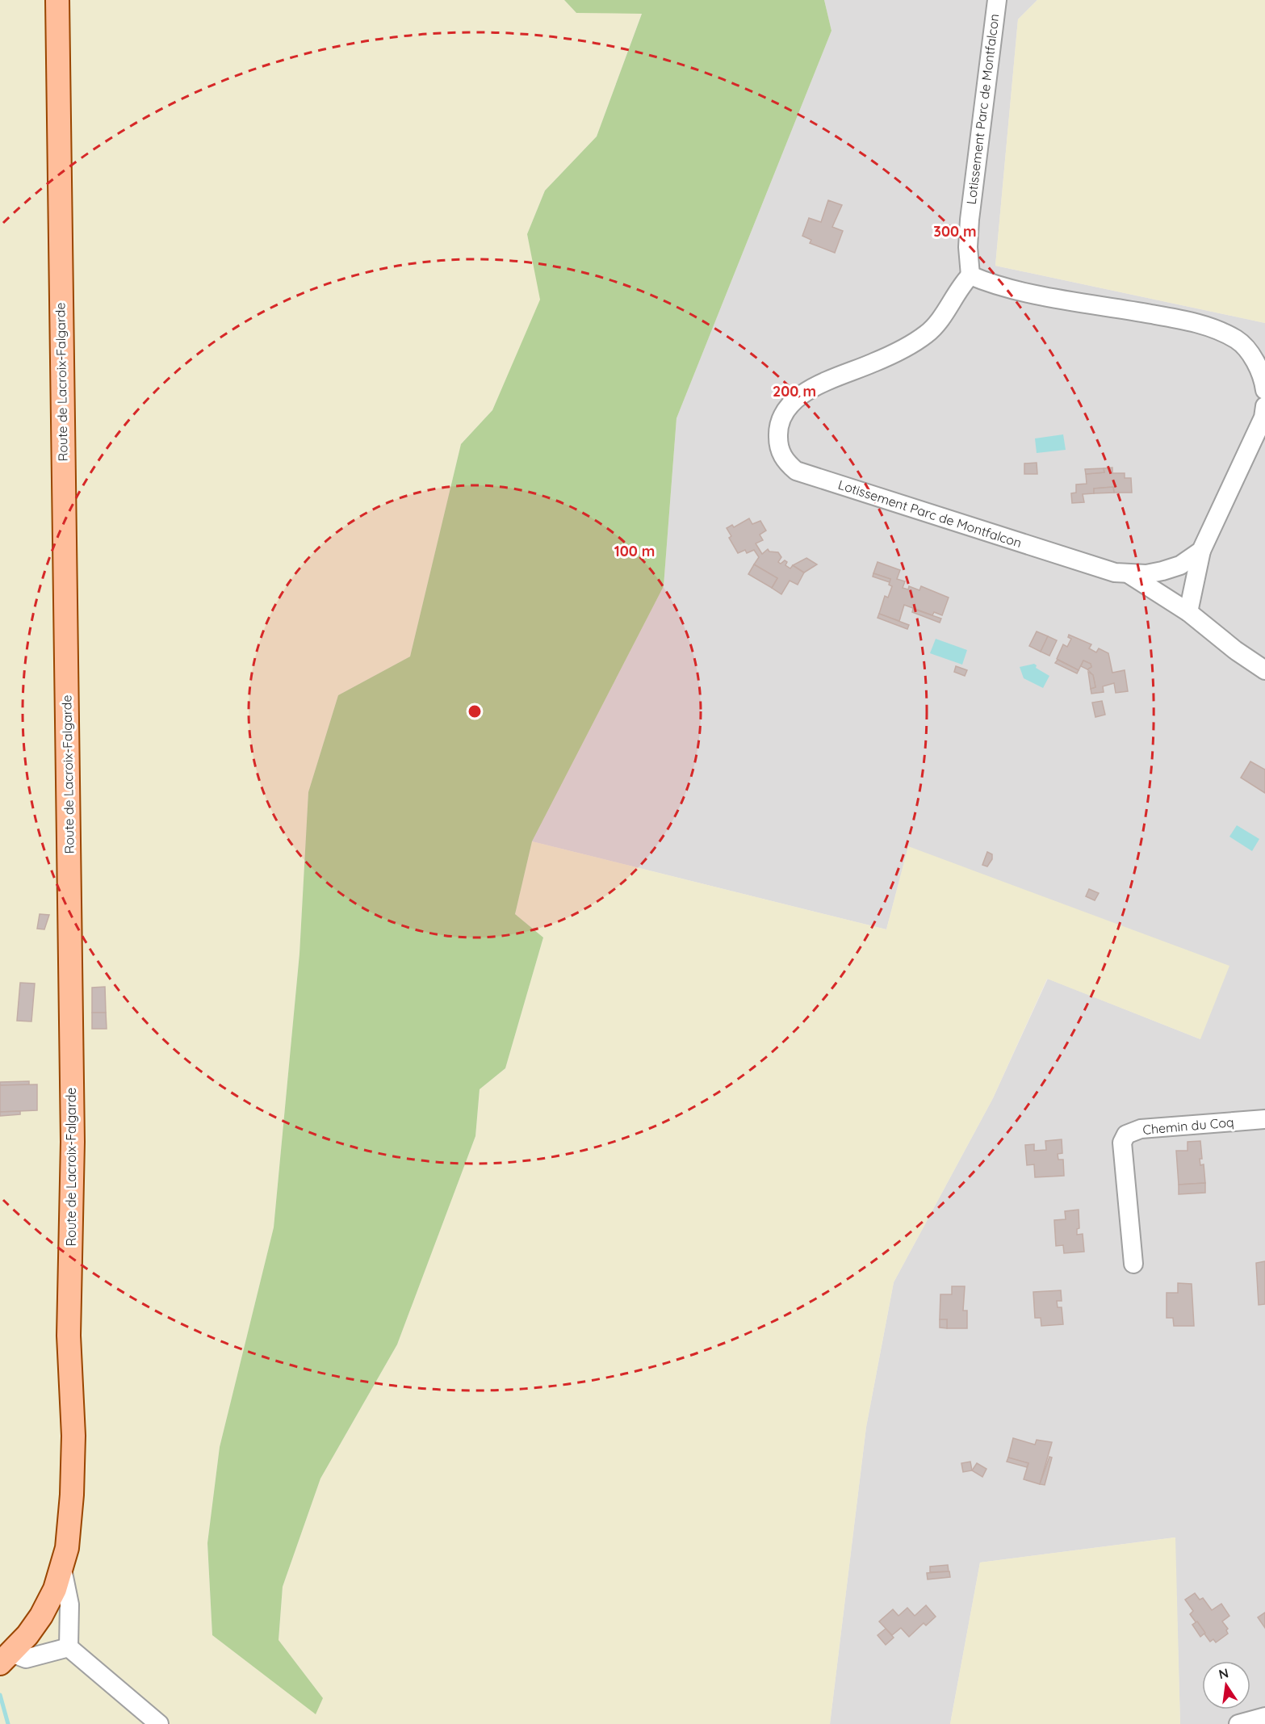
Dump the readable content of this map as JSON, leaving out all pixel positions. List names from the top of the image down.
{
  "streets": {
    "main road": ["Route de Lacroix-Falgarde"],
    "street": ["Lotissement Parc de Montfalcon", "Chemin du Coq"]
  },
  "north": "top",
  "rings": ["300 m", "200 m", "100 m"]
}
